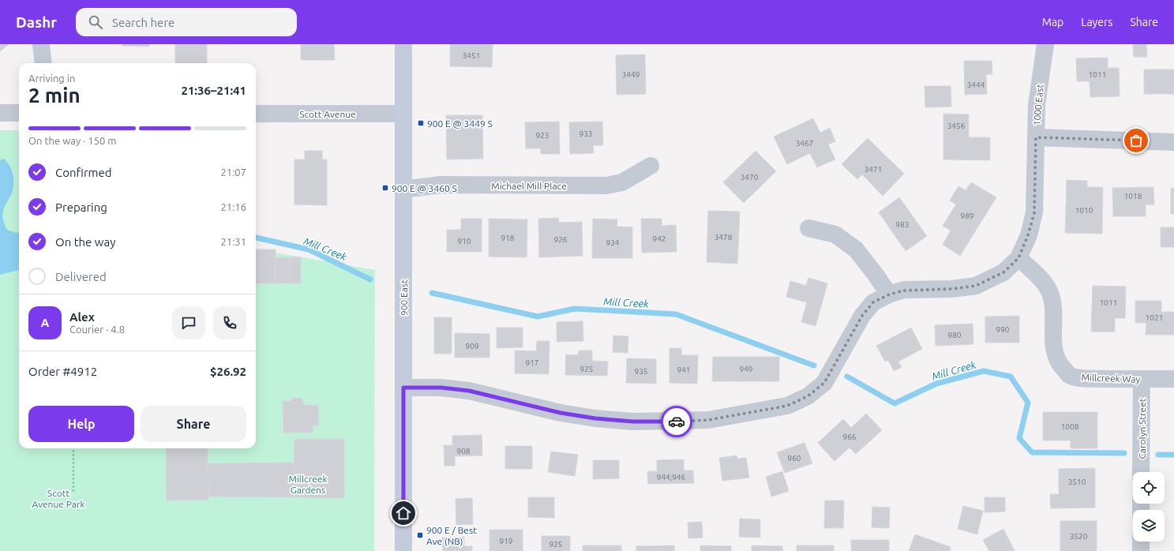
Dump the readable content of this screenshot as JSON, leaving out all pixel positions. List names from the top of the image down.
{
  "streets": {
    "main road": ["900 East"],
    "street": [
      "1000 East",
      "Scott Avenue",
      "Michael Mill Place",
      "Millcreek Way",
      "Carolyn Street"
    ]
  },
  "crossings": [
    ["1000 East", "Millcreek Way"],
    ["Scott Avenue", "900 East"],
    ["Michael Mill Place", "900 East"],
    ["Millcreek Way", "Carolyn Street"]
  ],
  "water": ["Mill Creek"],
  "parks": ["Millcreek Gardens", "Scott Avenue Park"],
  "places": {
    "transit": ["900 E @ 3449 S", "900 E @ 3460 S", "900 E / Best Ave (NB)"]
  },
  "house_numbers": [
    "3451",
    "3449",
    "1011",
    "3444",
    "3456",
    "933",
    "923",
    "3467",
    "3471",
    "3470",
    "1018",
    "1010",
    "989",
    "983",
    "3478",
    "918",
    "942",
    "926",
    "910",
    "934",
    "1011",
    "1021",
    "990",
    "980",
    "909",
    "917",
    "925",
    "949",
    "941",
    "935",
    "1008",
    "966",
    "908",
    "960",
    "944;946",
    "3510",
    "3520",
    "919",
    "925"
  ],
  "page": {
    "header": "Dashr",
    "search": "Search here",
    "nav": ["Map", "Layers", "Share"],
    "heading": ["2 min", "Arriving in", "21:36–21:41"],
    "panel": [
      "Alex",
      "Courier · 4.8",
      "Order #4912",
      "$26.92"
    ],
    "bar": "On the way · 150 m",
    "list": [
      ["Confirmed", "21:07"],
      ["Preparing", "21:16"],
      ["On the way", "21:31"],
      "Delivered"
    ],
    "round": "A",
    "buttons": ["Help", "Share"]
  }
}
